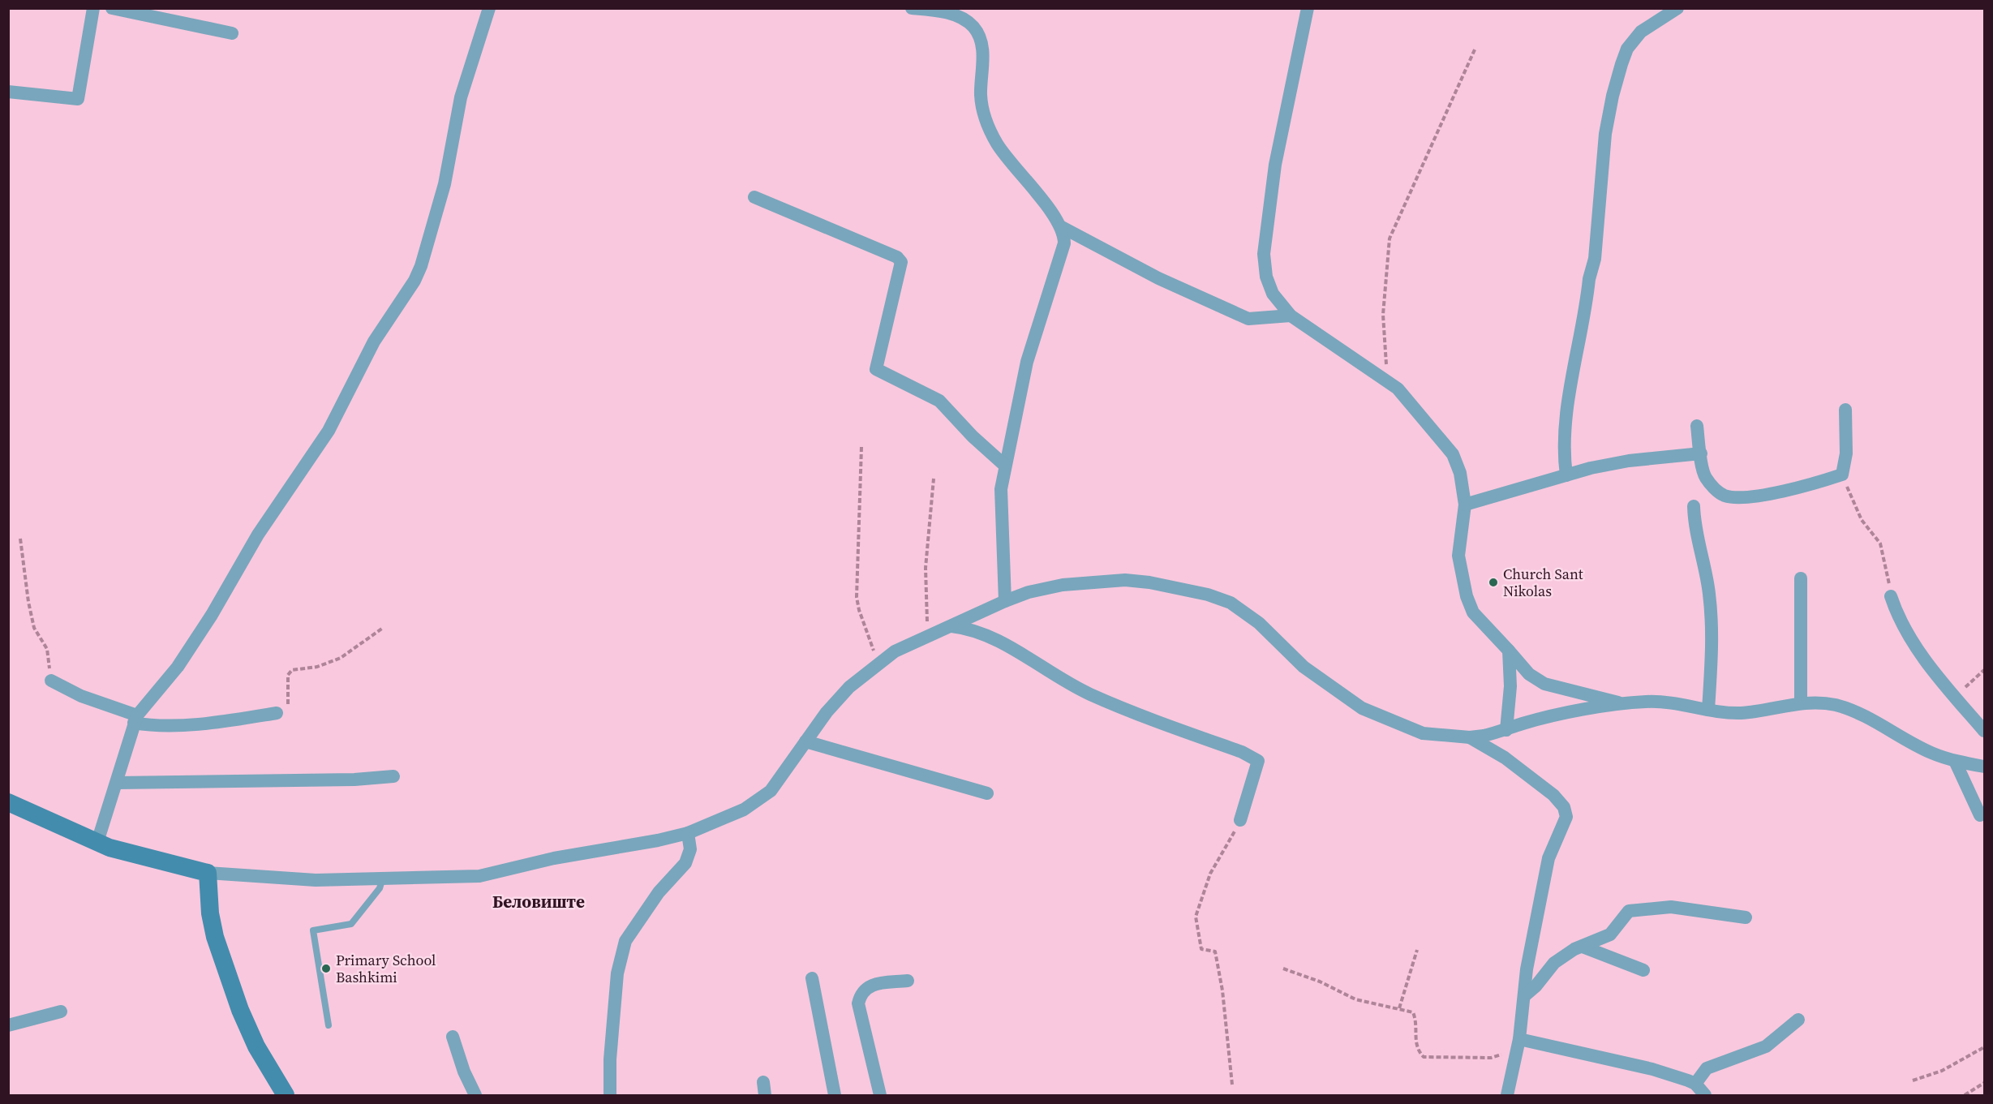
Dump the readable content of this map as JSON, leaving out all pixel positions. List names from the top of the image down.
{
  "districts": ["Беловиште"],
  "places": ["Church Sant Nikolas", "Primary School Bashkimi"]
}
